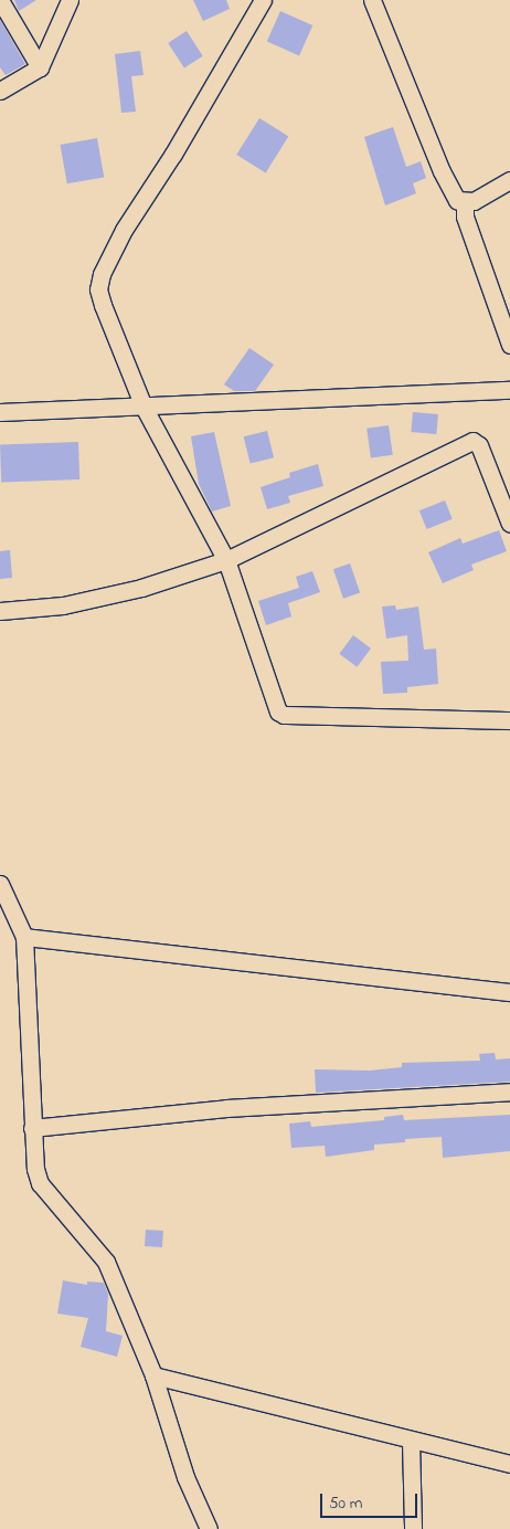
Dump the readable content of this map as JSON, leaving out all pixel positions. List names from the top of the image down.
{
  "scale_bar": "50 m"
}
